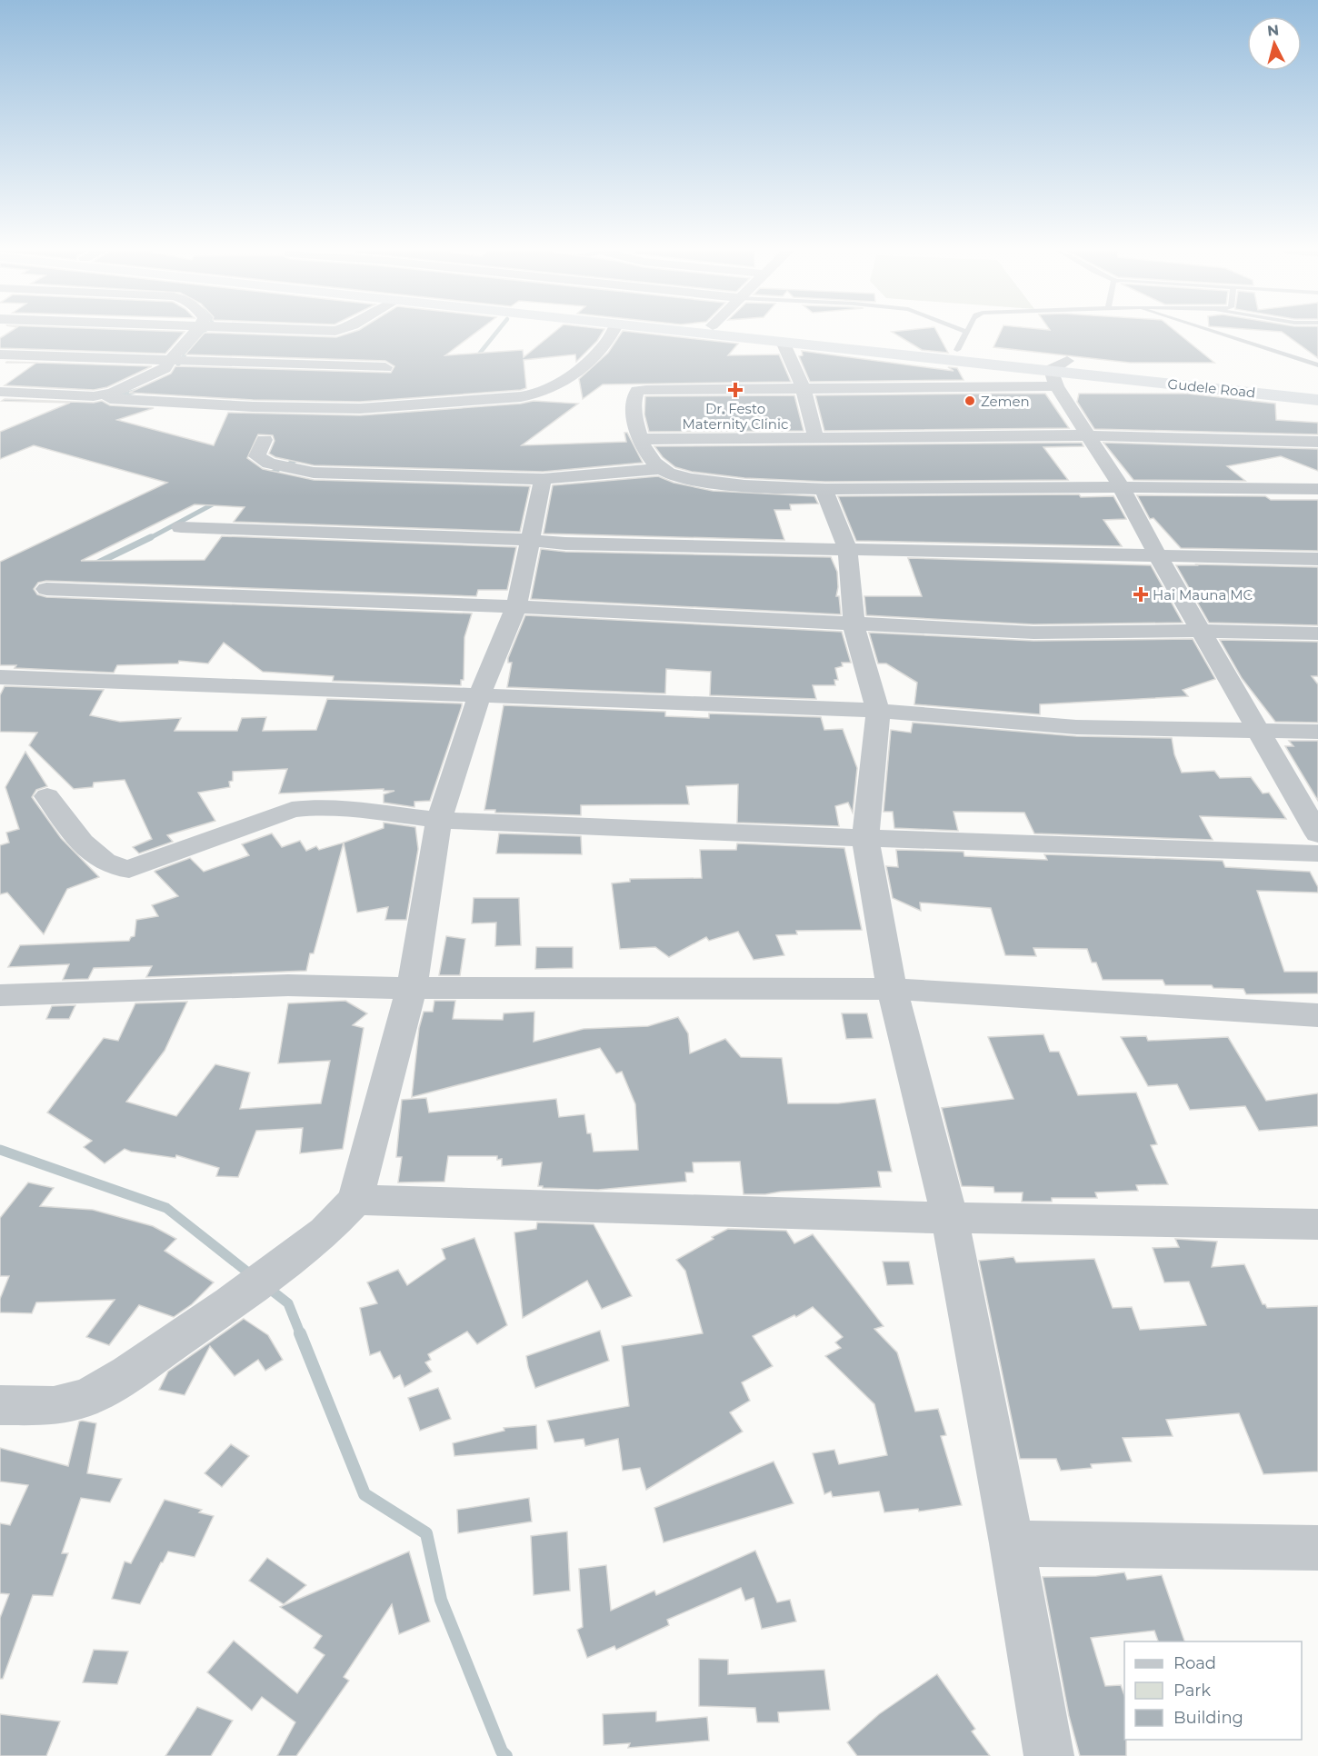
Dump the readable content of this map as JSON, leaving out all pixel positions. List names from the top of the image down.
{
  "streets": {
    "highway": ["Gudele Road"]
  },
  "places": {
    "health": ["Dr. Festo Maternity Clinic", "Hai Mauna MC"],
    "other": ["Zemen"]
  },
  "legend": ["Road", "Park", "Building"],
  "north": "top"
}
